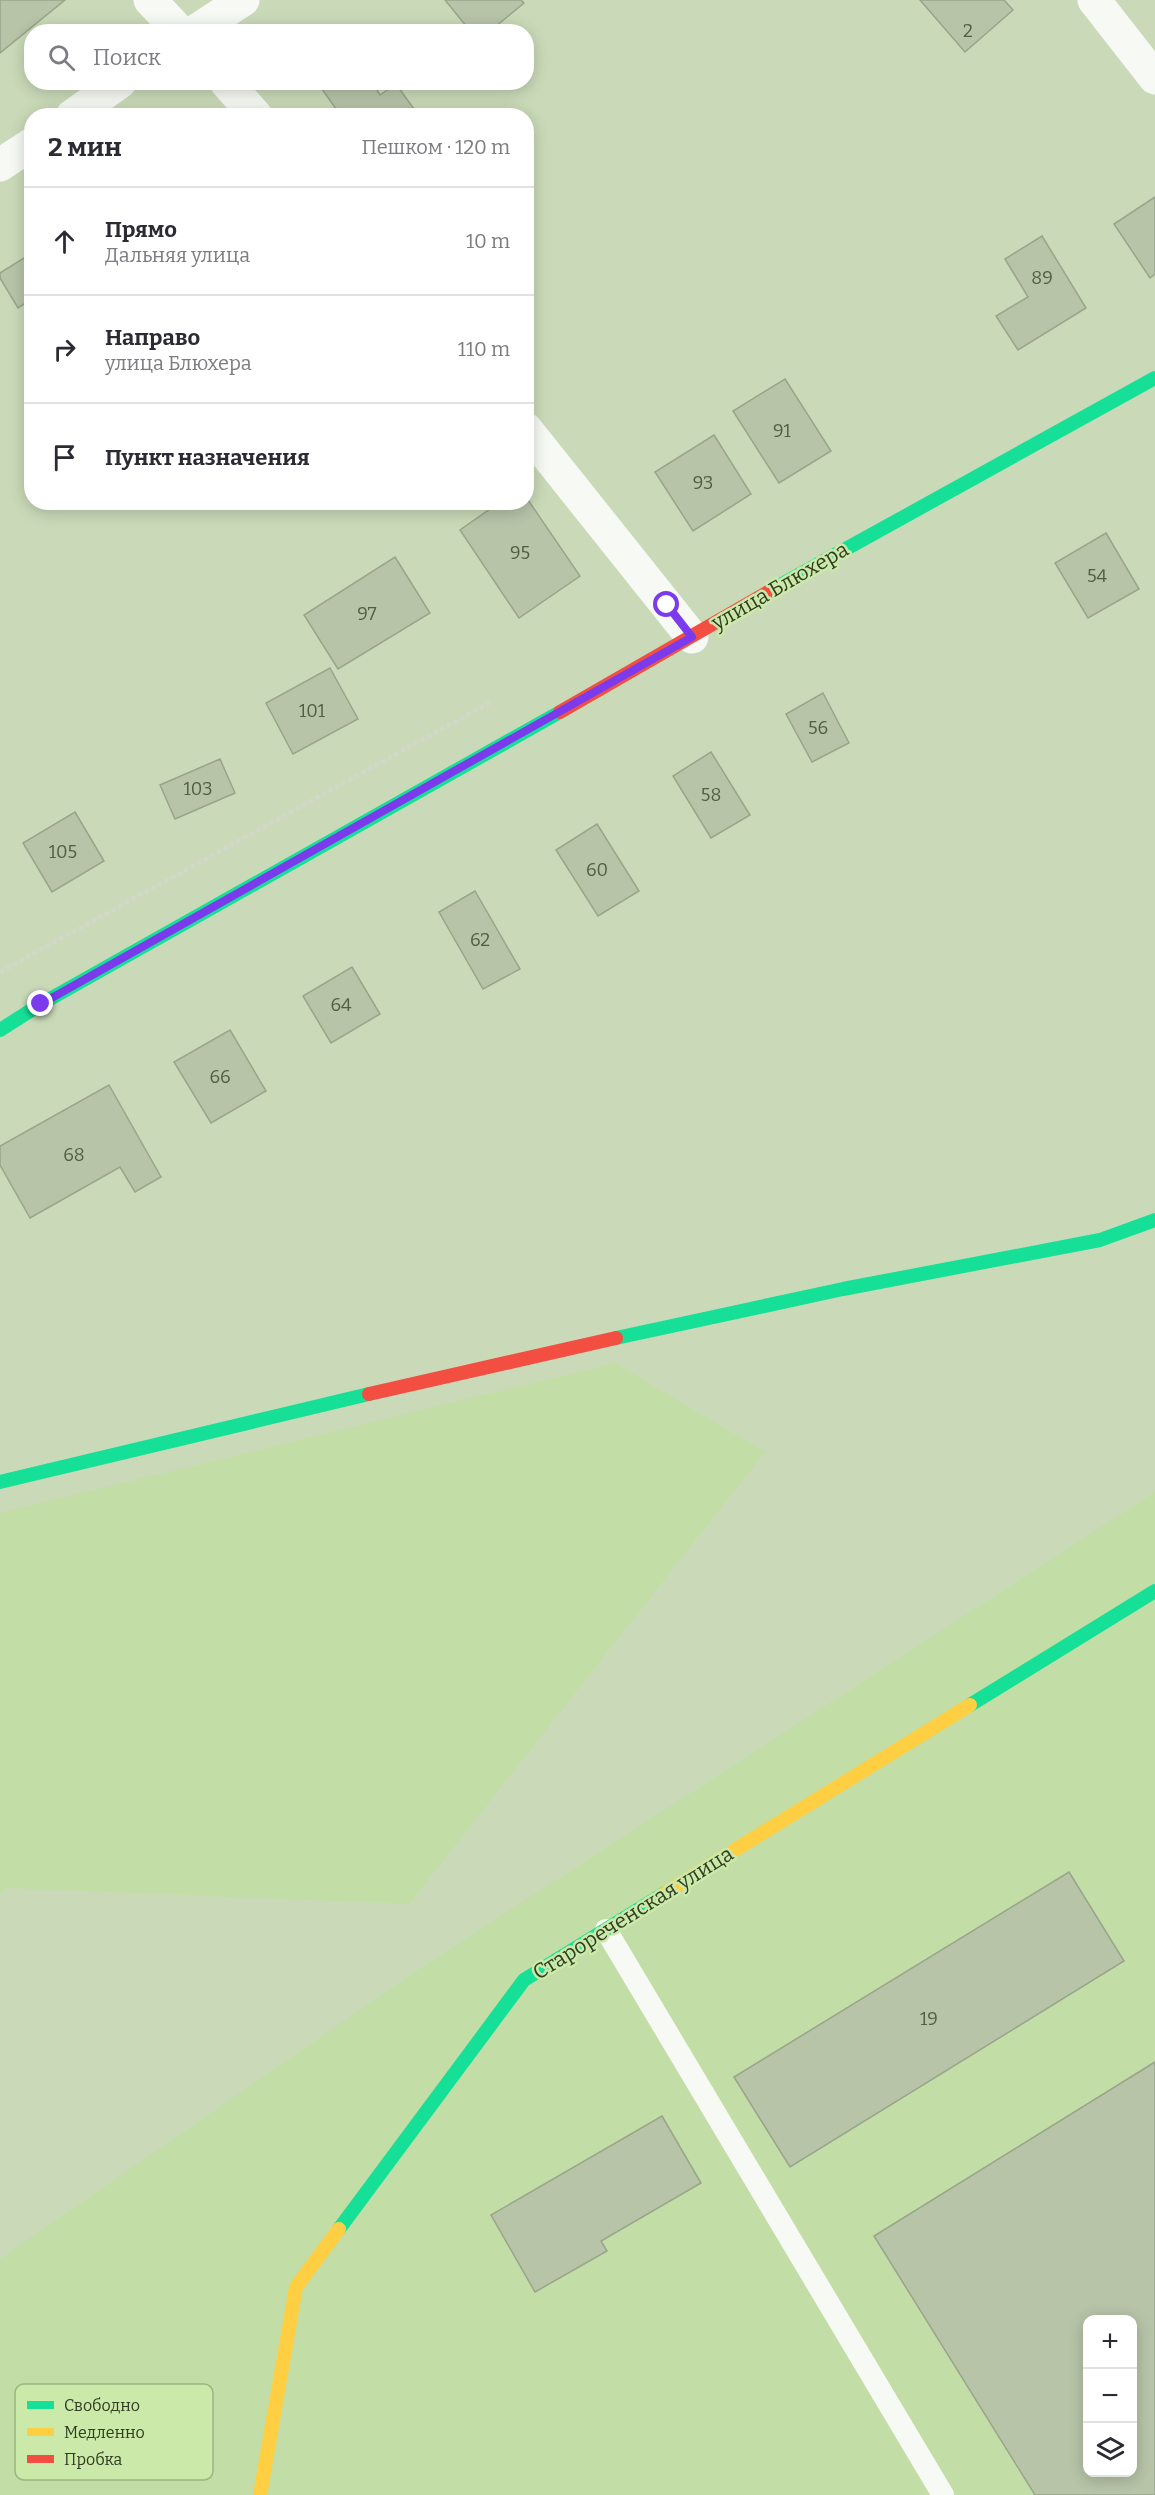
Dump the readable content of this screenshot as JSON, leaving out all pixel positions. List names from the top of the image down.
{
  "streets": {
    "street": ["улица Блюхера", "Старореченская улица"]
  },
  "house_numbers": [
    "2",
    "89",
    "91",
    "93",
    "95",
    "54",
    "97",
    "101",
    "56",
    "103",
    "58",
    "105",
    "60",
    "62",
    "64",
    "66",
    "68",
    "19"
  ],
  "legend": ["Свободно", "Медленно", "Пробка"],
  "page": {
    "search": "Поиск",
    "heading": ["2 мин", "Пешком · 120 m"],
    "list": [
      ["Прямо", "Дальняя улица", "10 m"],
      ["Направо", "улица Блюхера", "110 m"],
      "Пункт назначения"
    ],
    "map_buttons": ["+", "−"]
  }
}
